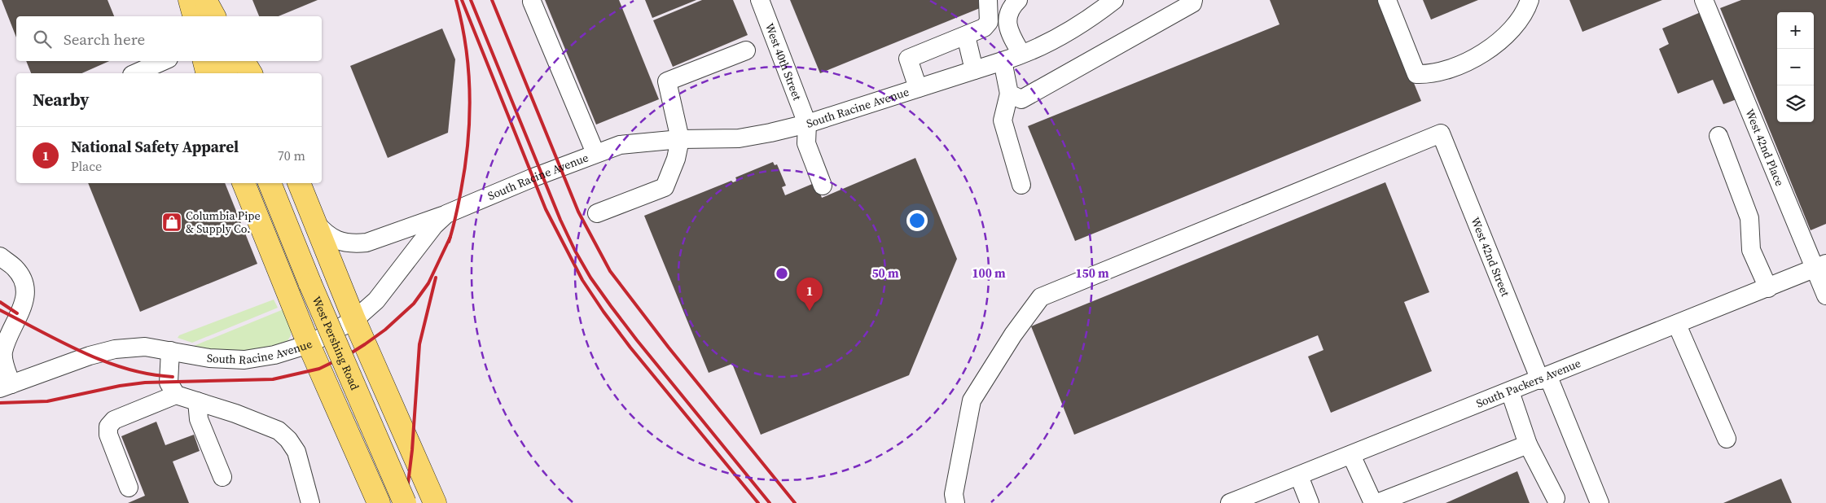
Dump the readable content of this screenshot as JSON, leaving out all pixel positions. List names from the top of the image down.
{
  "streets": {
    "main road": ["West Pershing Road"],
    "street": [
      "West 40th Street",
      "South Racine Avenue",
      "West 42nd Place",
      "West 42nd Street",
      "South Packers Avenue"
    ]
  },
  "crossings": [
    ["West 40th Street", "South Racine Avenue"],
    ["West 42nd Place", "South Packers Avenue"],
    ["West 42nd Street", "South Packers Avenue"]
  ],
  "places": {
    "shop": ["Columbia Pipe & Supply Co."]
  },
  "page": {
    "map_buttons": ["+", "−"],
    "search": "Search here",
    "heading": "Nearby",
    "list": [
      {
        "mark": "1",
        "name": "National Safety Apparel",
        "note": "Place",
        "value": "70 m"
      }
    ],
    "pins": "1"
  },
  "rings": ["50 m", "100 m", "150 m"]
}
